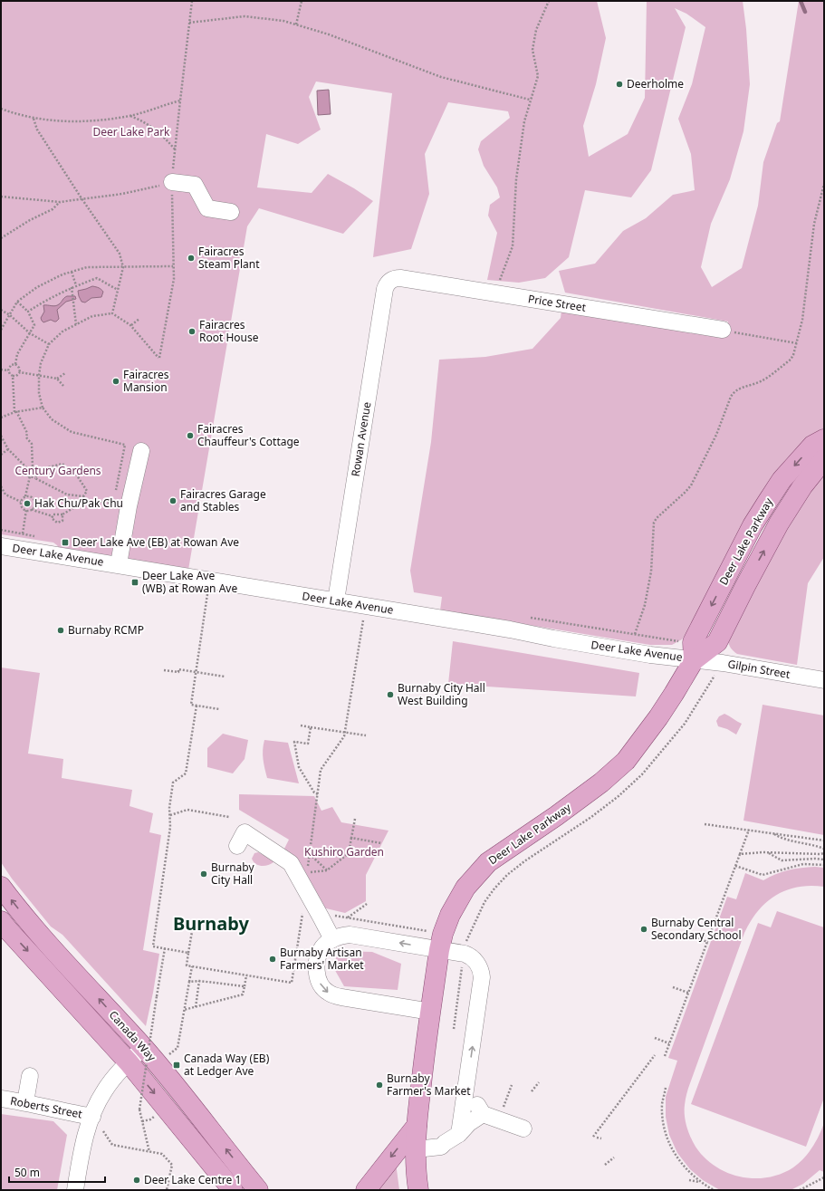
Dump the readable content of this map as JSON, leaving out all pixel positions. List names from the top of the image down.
{
  "streets": {
    "main road": ["Deer Lake Parkway", "Canada Way"],
    "street": [
      "Price Street",
      "Rowan Avenue",
      "Deer Lake Avenue",
      "Gilpin Street",
      "Roberts Street"
    ]
  },
  "crossings": [
    ["Price Street", "Rowan Avenue"],
    ["Rowan Avenue", "Deer Lake Avenue"],
    ["Deer Lake Parkway", "Deer Lake Avenue"],
    ["Deer Lake Parkway", "Gilpin Street"],
    ["Deer Lake Avenue", "Gilpin Street"]
  ],
  "districts": ["Burnaby"],
  "parks": ["Deer Lake Park", "Century Gardens", "Kushiro Garden"],
  "places": {
    "other": [
      "Deerholme",
      "Fairacres Steam Plant",
      "Fairacres Root House",
      "Fairacres Mansion",
      "Fairacres Chauffeur's Cottage",
      "Fairacres Garage and Stables",
      "Hak Chu/Pak Chu",
      "Burnaby RCMP",
      "Burnaby City Hall West Building",
      "Burnaby City Hall",
      "Burnaby Central Secondary School",
      "Burnaby Artisan Farmers' Market",
      "Burnaby Farmer's Market",
      "Deer Lake Centre 1"
    ],
    "transit": ["Deer Lake Ave (EB) at Rowan Ave", "Deer Lake Ave (WB) at Rowan Ave", "Canada Way (EB) at Ledger Ave"]
  },
  "scale_bar": "50 m"
}
